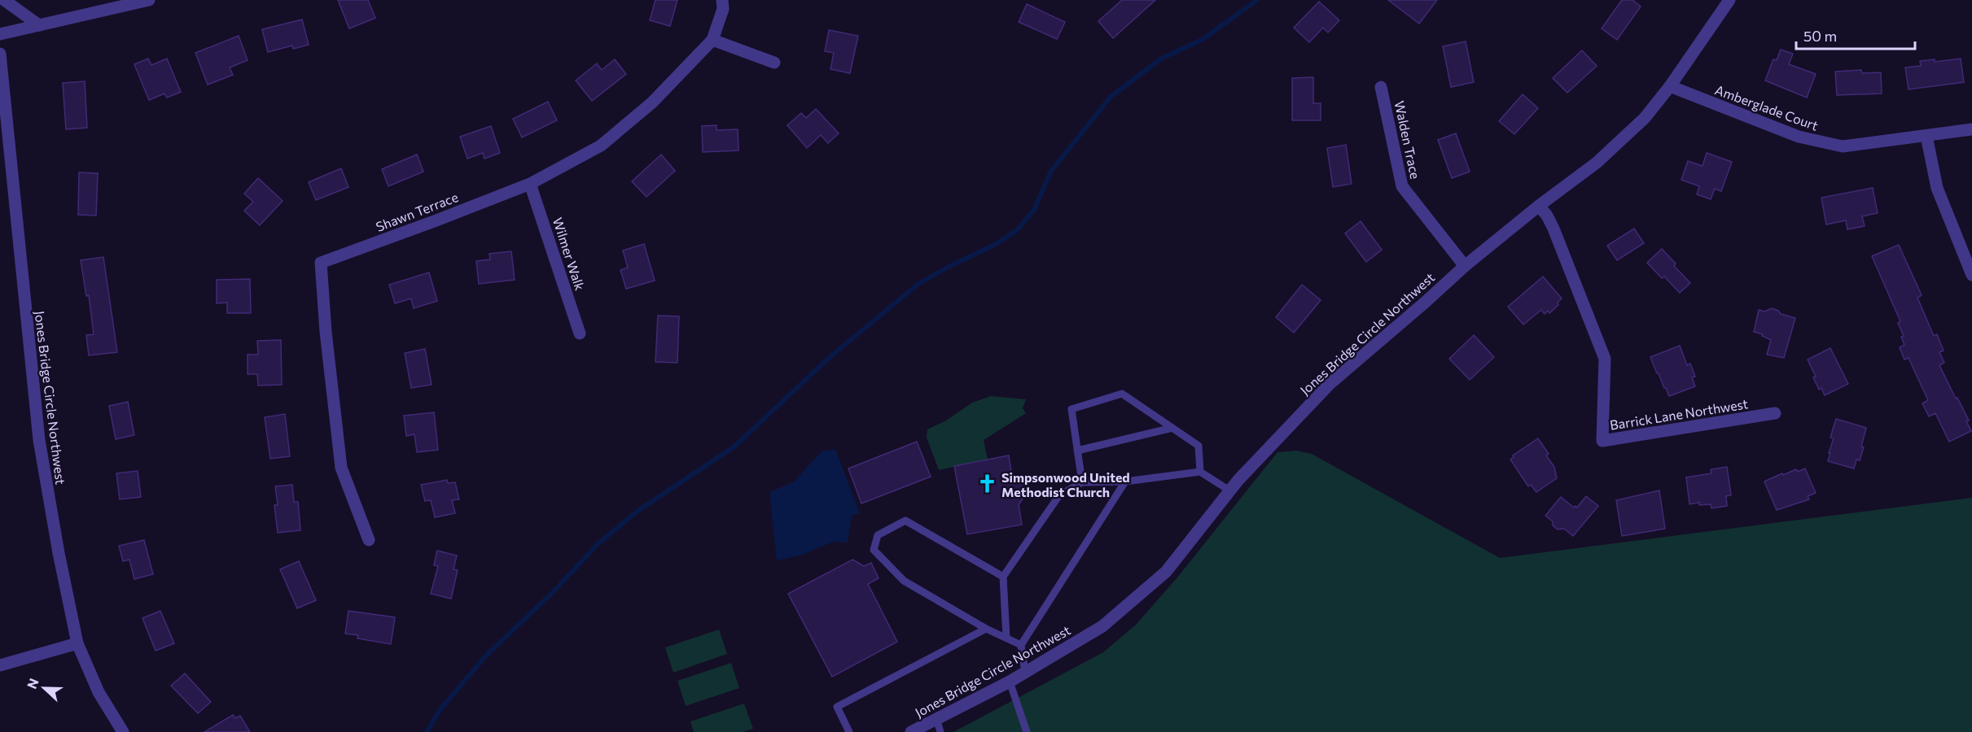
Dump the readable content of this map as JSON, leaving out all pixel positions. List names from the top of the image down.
{
  "streets": {
    "street": [
      "Amberglade Court",
      "Walden Trace",
      "Shawn Terrace",
      "Wilmer Walk",
      "Jones Bridge Circle Northwest",
      "Barrick Lane Northwest"
    ]
  },
  "crossings": [
    ["Amberglade Court", "Jones Bridge Circle Northwest"],
    ["Walden Trace", "Jones Bridge Circle Northwest"],
    ["Shawn Terrace", "Wilmer Walk"],
    ["Jones Bridge Circle Northwest", "Barrick Lane Northwest"]
  ],
  "places": {
    "church": ["Simpsonwood United Methodist Church"]
  },
  "scale_bar": "50 m",
  "north": "left"
}
